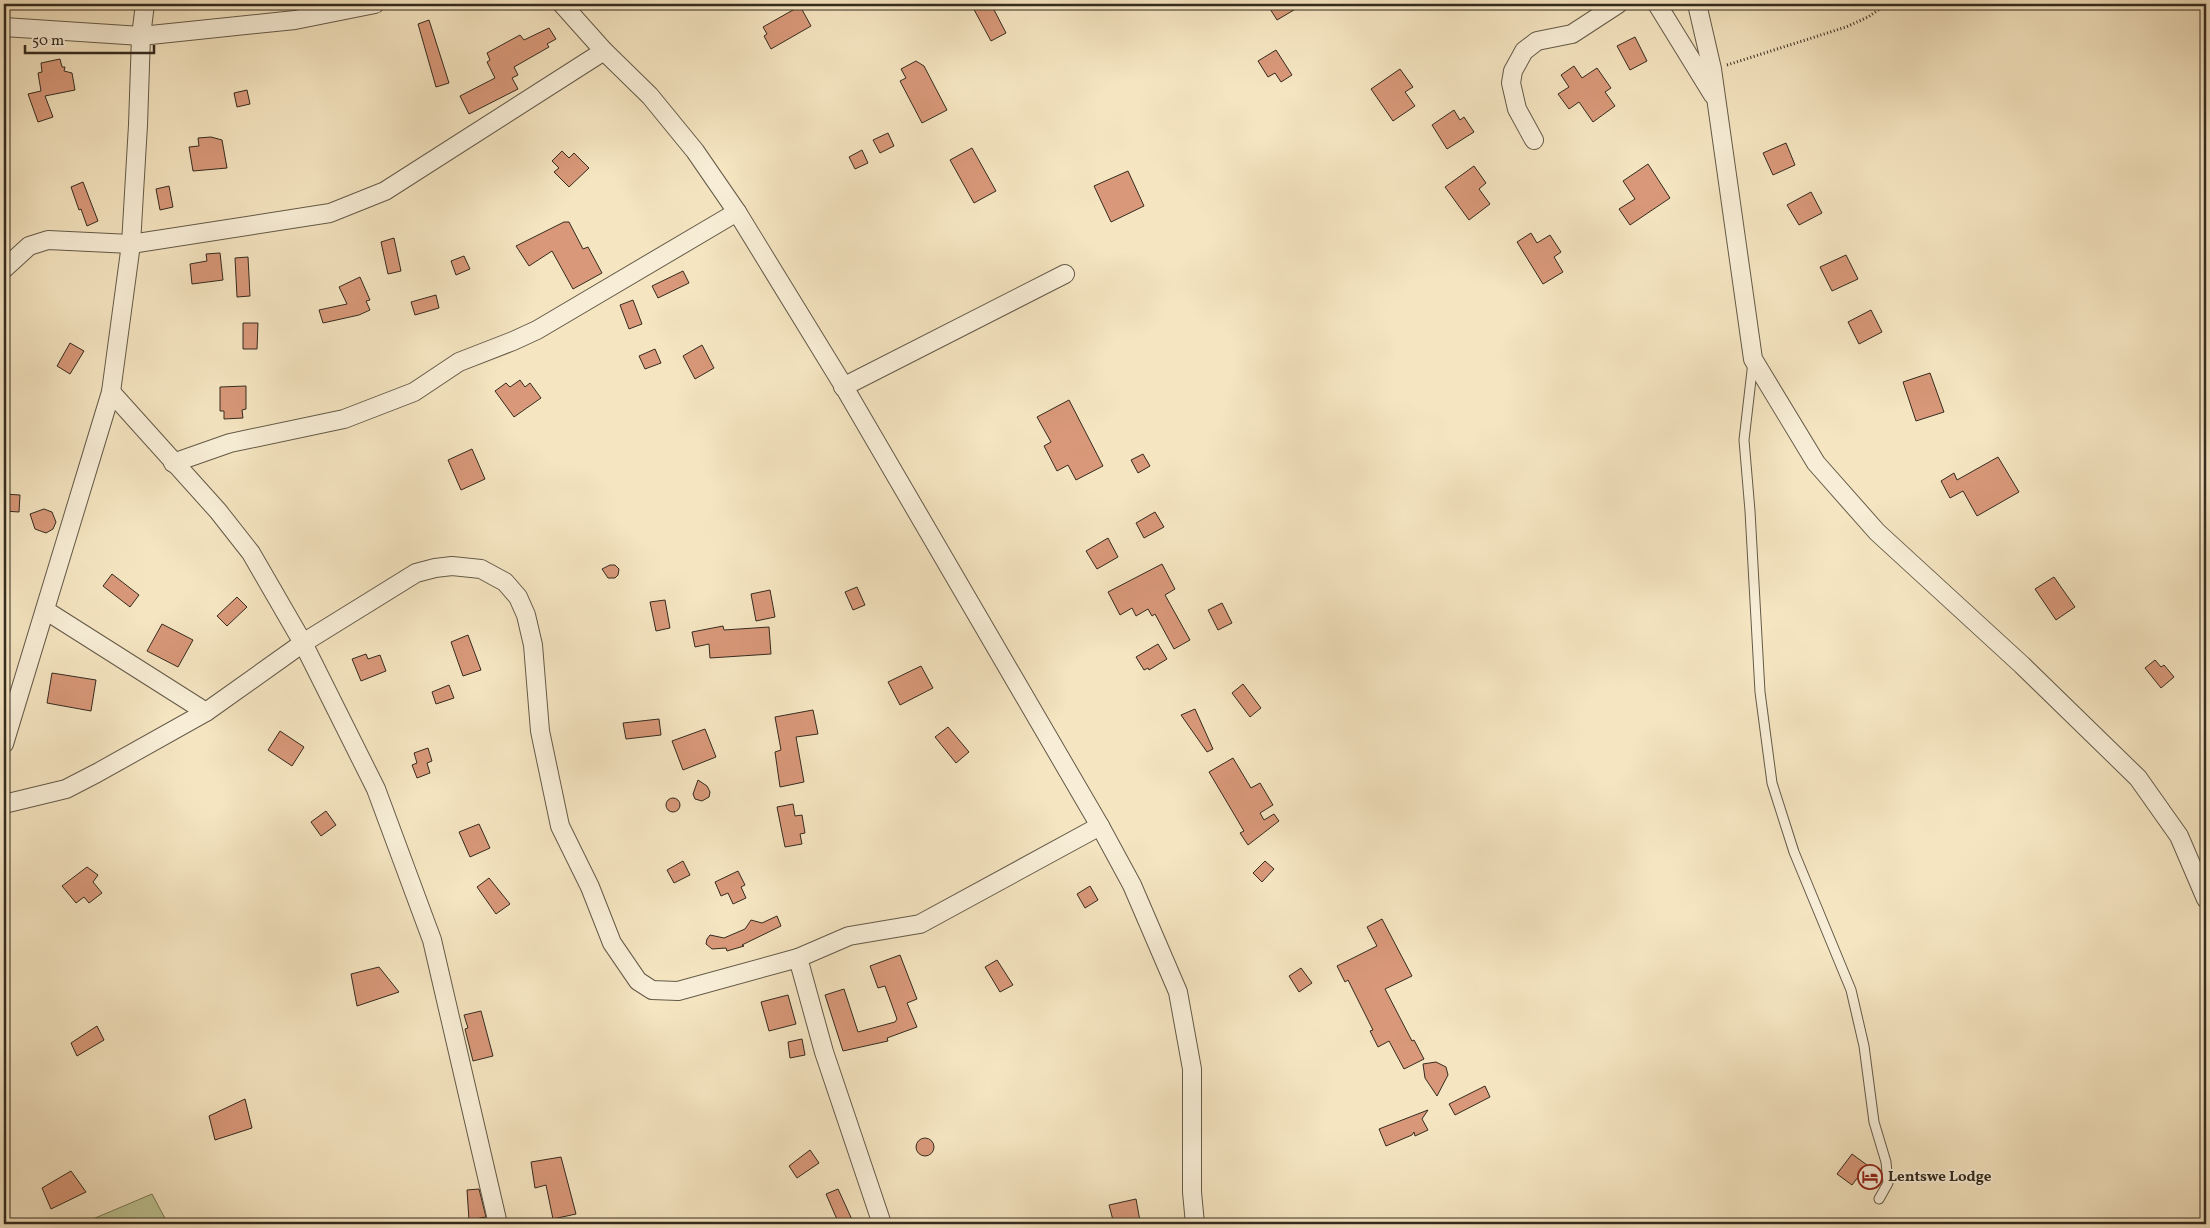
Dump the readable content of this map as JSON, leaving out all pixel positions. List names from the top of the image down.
{
  "places": {
    "hotel": ["Lentswe Lodge"]
  },
  "scale_bar": "50 m"
}
